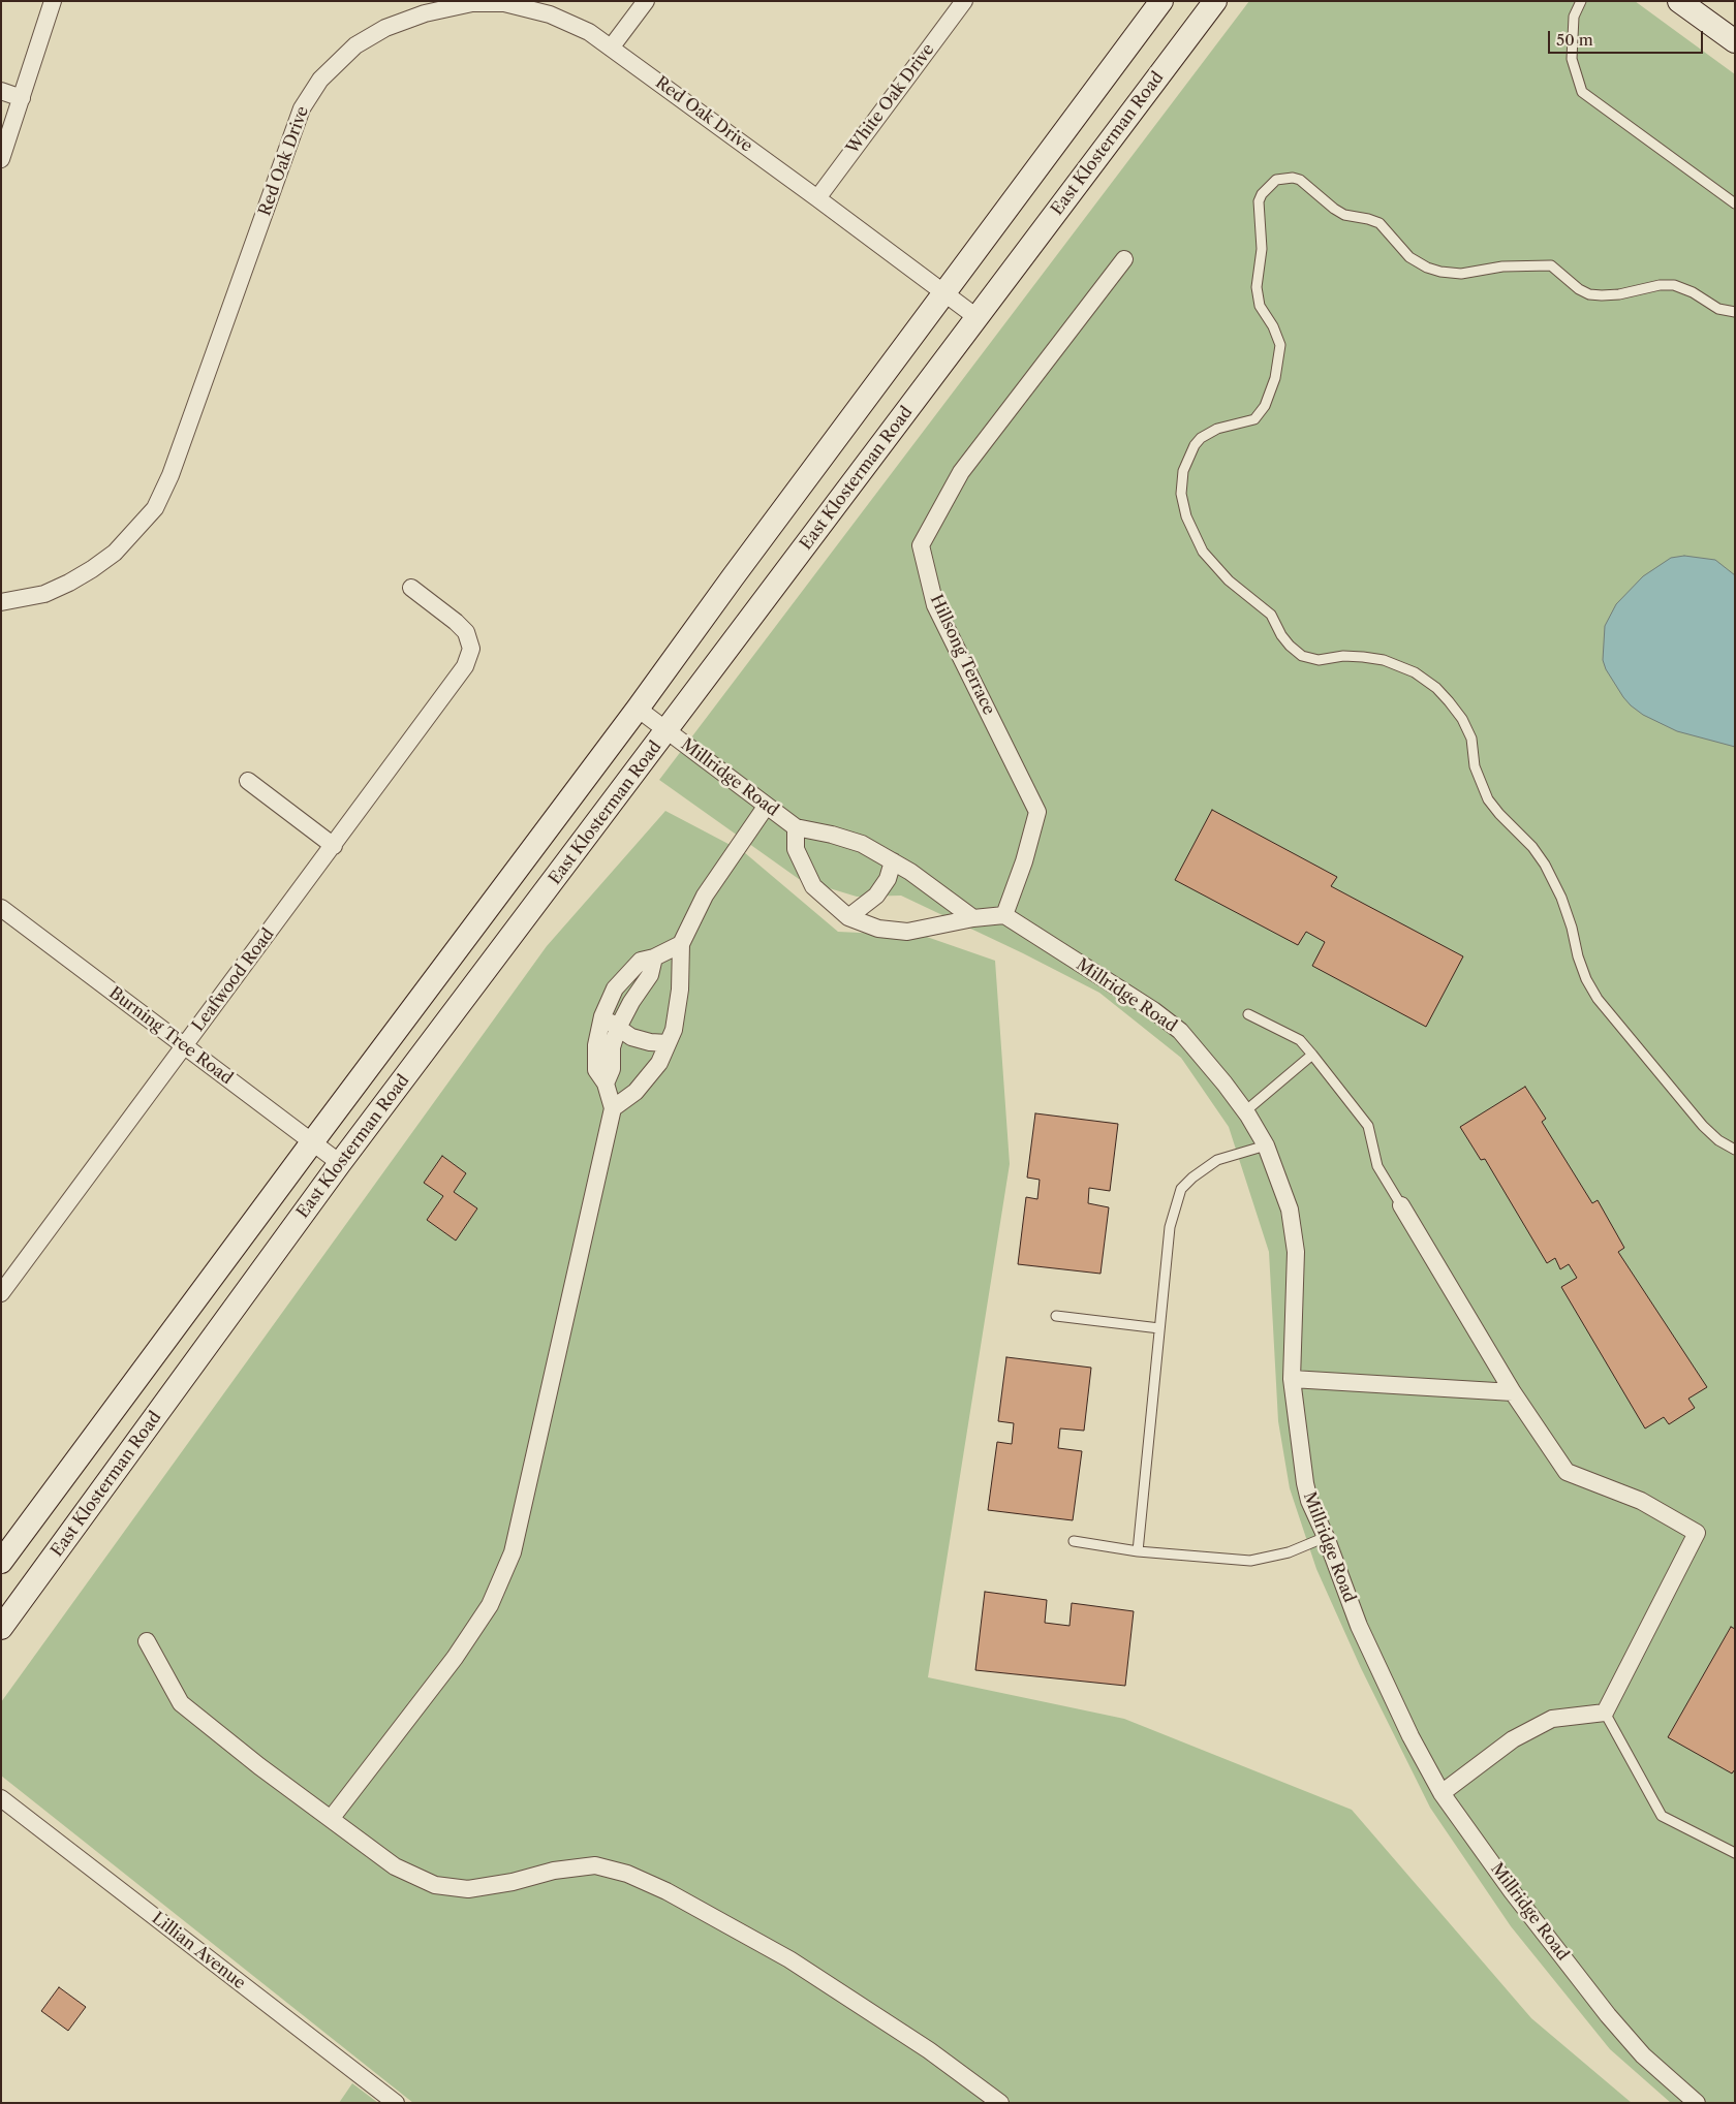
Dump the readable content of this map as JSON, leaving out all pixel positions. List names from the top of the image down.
{
  "streets": {
    "main road": ["East Klosterman Road"],
    "street": [
      "White Oak Drive",
      "Red Oak Drive",
      "Hillsong Terrace",
      "Millridge Road",
      "Leafwood Road",
      "Burning Tree Road",
      "Lillian Avenue"
    ]
  },
  "crossings": [
    ["White Oak Drive", "Red Oak Drive"],
    ["Red Oak Drive", "East Klosterman Road"],
    ["East Klosterman Road", "Millridge Road"],
    ["East Klosterman Road", "Burning Tree Road"],
    ["Hillsong Terrace", "Millridge Road"],
    ["Leafwood Road", "Burning Tree Road"]
  ],
  "scale_bar": "50 m"
}
